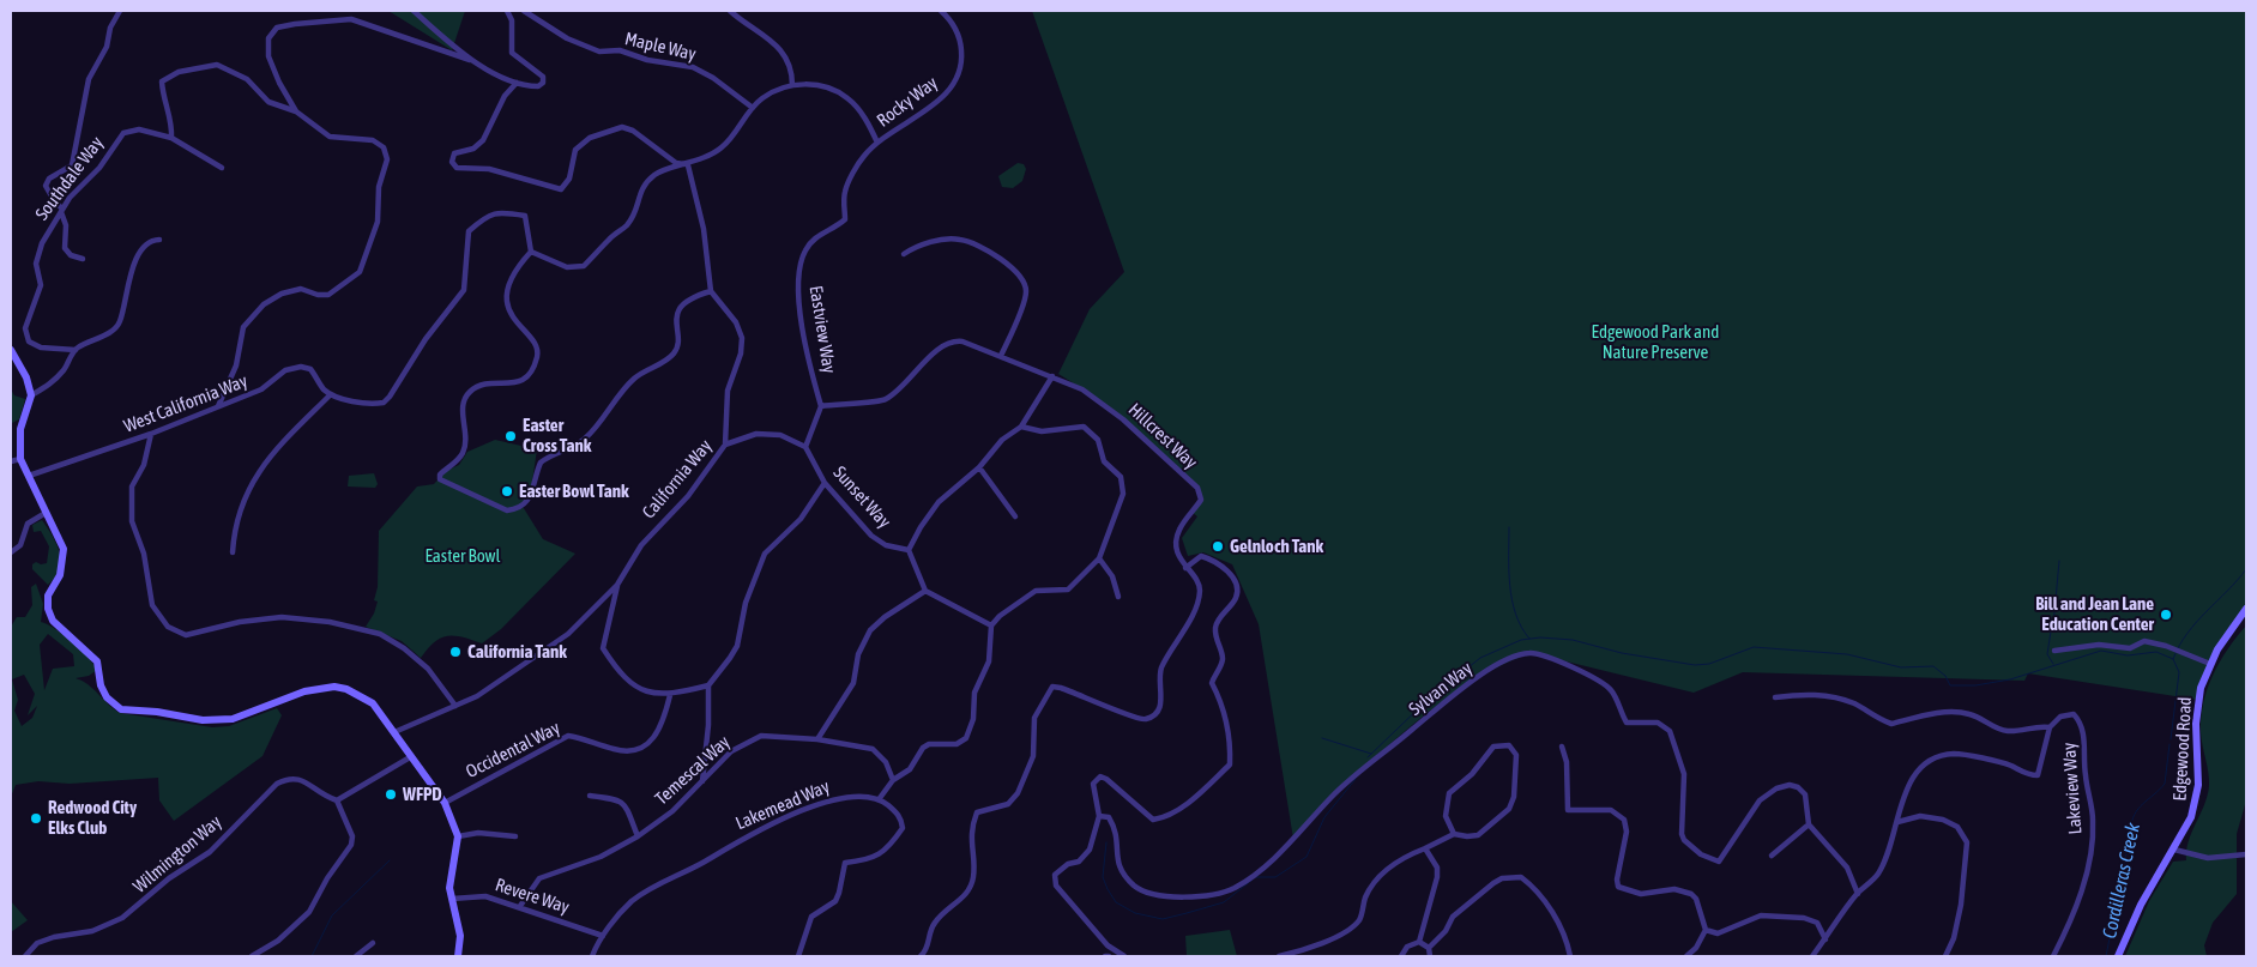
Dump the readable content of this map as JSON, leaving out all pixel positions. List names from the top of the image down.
{
  "streets": {
    "street": [
      "Maple Way",
      "Rocky Way",
      "Southdale Way",
      "Eastview Way",
      "West California Way",
      "Hillcrest Way",
      "California Way",
      "Sunset Way",
      "Sylvan Way",
      "Edgewood Road",
      "Occidental Way",
      "Temescal Way",
      "Lakeview Way",
      "Lakemead Way",
      "Wilmington Way",
      "Revere Way"
    ]
  },
  "crossings": [
    ["Rocky Way", "Eastview Way"],
    ["Eastview Way", "Hillcrest Way"],
    ["Temescal Way", "Revere Way"],
    ["Lakemead Way", "Revere Way"]
  ],
  "water": ["Cordilleras Creek"],
  "parks": ["Edgewood Park and Nature Preserve", "Easter Bowl"],
  "places": [
    "Easter Cross Tank",
    "Easter Bowl Tank",
    "Gelnloch Tank",
    "Bill and Jean Lane Education Center",
    "California Tank",
    "WFPD",
    "Redwood City Elks Club"
  ]
}
